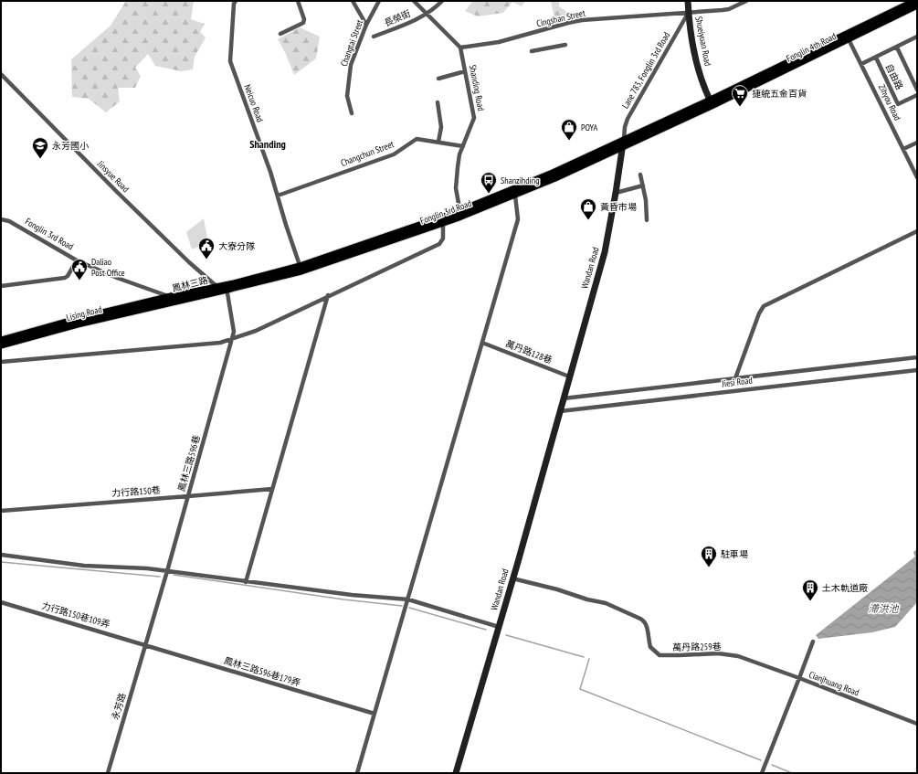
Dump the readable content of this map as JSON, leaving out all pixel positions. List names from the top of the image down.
{
  "streets": {
    "main road": [
      "Fonglin 4th Road",
      "Fonglin 3rd Road",
      "鳳林三路",
      "Lising Road"
    ],
    "street": [
      "長榮街",
      "Cingshan Street",
      "Shueiyuan Road",
      "Changtai Street",
      "Lane 783, Fonglin 3rd Road",
      "自由路",
      "Shanding Road",
      "Zihyou Road",
      "Neicuo Road",
      "Changchun Street",
      "Jinsyue Road",
      "Wandan Road",
      "萬丹路128巷",
      "Jiesi Road",
      "鳳林三路596巷",
      "力行路150巷",
      "力行路150巷109弄",
      "萬丹路259巷",
      "鳳林三路596巷179弄",
      "Cianjhuang Road",
      "永芳路"
    ]
  },
  "crossings": [
    ["Cingshan Street", "Shueiyuan Road"],
    ["Cingshan Street", "Lane 783, Fonglin 3rd Road"],
    ["Cingshan Street", "Shanding Road"],
    ["Shueiyuan Road", "Fonglin 4th Road"],
    ["Shueiyuan Road", "Lane 783, Fonglin 3rd Road"],
    ["Shueiyuan Road", "Fonglin 3rd Road"],
    ["Fonglin 4th Road", "Zihyou Road"],
    ["Fonglin 4th Road", "Fonglin 3rd Road"],
    ["Lane 783, Fonglin 3rd Road", "Fonglin 3rd Road"],
    ["Lane 783, Fonglin 3rd Road", "Wandan Road"],
    ["Shanding Road", "Changchun Street"],
    ["Shanding Road", "Fonglin 3rd Road"],
    ["Neicuo Road", "Changchun Street"],
    ["Neicuo Road", "Fonglin 3rd Road"],
    ["Jinsyue Road", "Fonglin 3rd Road"],
    ["Jinsyue Road", "鳳林三路"],
    ["Fonglin 3rd Road", "Wandan Road"],
    ["Fonglin 3rd Road", "鳳林三路"],
    ["Fonglin 3rd Road", "Lising Road"],
    ["Fonglin 3rd Road", "鳳林三路596巷"],
    ["Wandan Road", "萬丹路128巷"],
    ["Wandan Road", "Jiesi Road"],
    ["Wandan Road", "萬丹路259巷"],
    ["鳳林三路", "Lising Road"],
    ["鳳林三路596巷", "力行路150巷"],
    ["鳳林三路596巷", "力行路150巷109弄"],
    ["鳳林三路596巷", "鳳林三路596巷179弄"],
    ["鳳林三路596巷", "永芳路"],
    ["力行路150巷109弄", "鳳林三路596巷179弄"],
    ["力行路150巷109弄", "永芳路"],
    ["萬丹路259巷", "Cianjhuang Road"],
    ["鳳林三路596巷179弄", "永芳路"]
  ],
  "districts": ["Shanding"],
  "water": ["滯洪池"],
  "places": {
    "supermarket": ["捷統五金百貨"],
    "shop": ["POYA", "黃昏市場"],
    "school or university": ["永芳國小"],
    "bus stop": ["Shanzihding"],
    "public building": ["大寮分隊", "Daliao Post Office"],
    "building": ["駐車場", "土木軌道廠"]
  }
}
